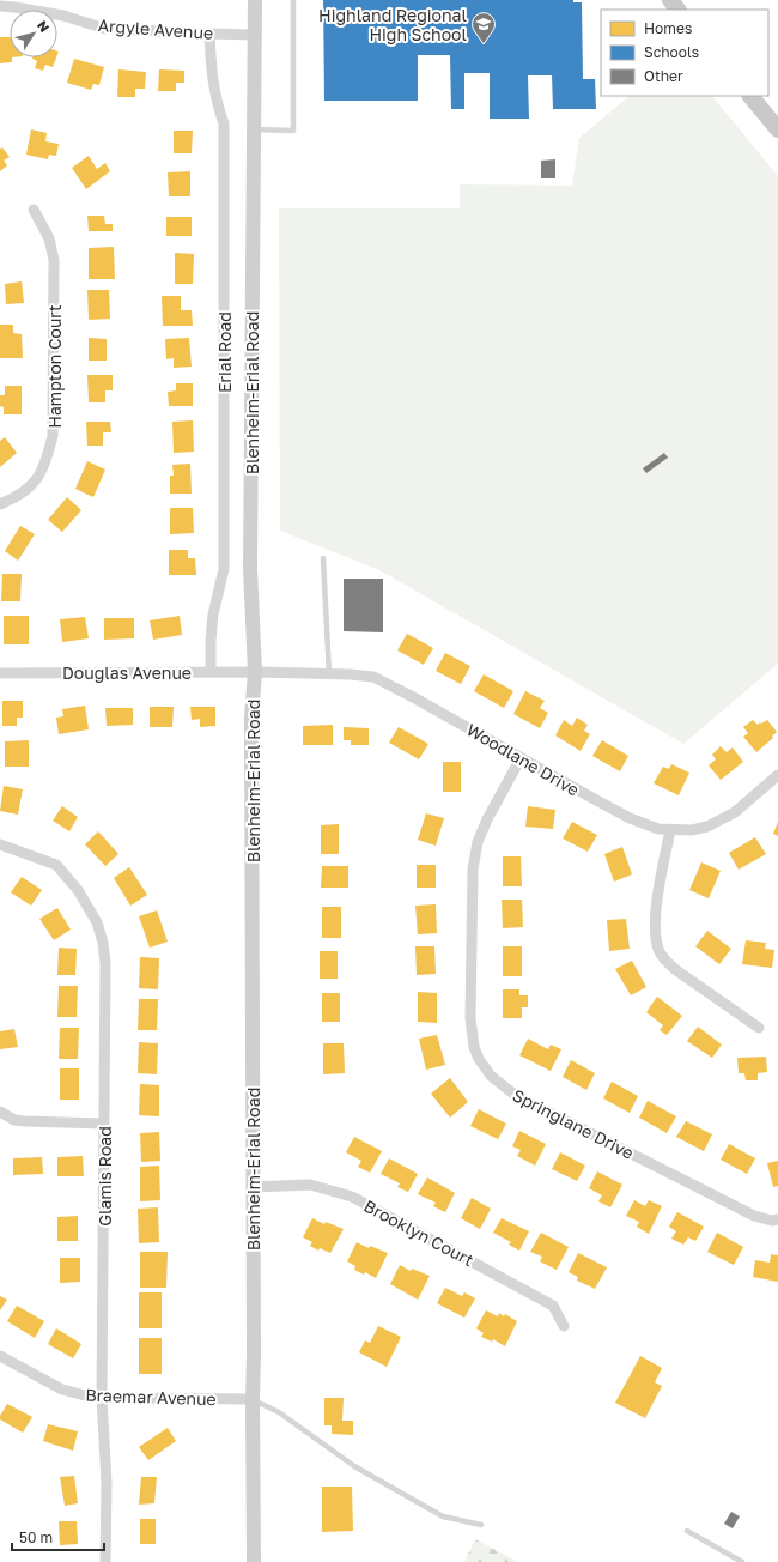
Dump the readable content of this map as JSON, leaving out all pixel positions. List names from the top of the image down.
{
  "streets": {
    "main road": ["Blenheim-Erial Road"],
    "street": [
      "Argyle Avenue",
      "Erial Road",
      "Hampton Court",
      "Douglas Avenue",
      "Woodlane Drive",
      "Springlane Drive",
      "Glamis Road",
      "Brooklyn Court",
      "Braemar Avenue"
    ]
  },
  "crossings": [
    ["Argyle Avenue", "Erial Road"],
    ["Argyle Avenue", "Blenheim-Erial Road"],
    ["Erial Road", "Douglas Avenue"],
    ["Blenheim-Erial Road", "Douglas Avenue"],
    ["Blenheim-Erial Road", "Woodlane Drive"],
    ["Blenheim-Erial Road", "Brooklyn Court"],
    ["Blenheim-Erial Road", "Braemar Avenue"],
    ["Douglas Avenue", "Woodlane Drive"],
    ["Woodlane Drive", "Springlane Drive"],
    ["Glamis Road", "Braemar Avenue"]
  ],
  "places": {
    "school or university": ["Highland Regional High School"]
  },
  "legend": ["Homes", "Schools", "Other"],
  "scale_bar": "50 m",
  "north": "top right"
}
